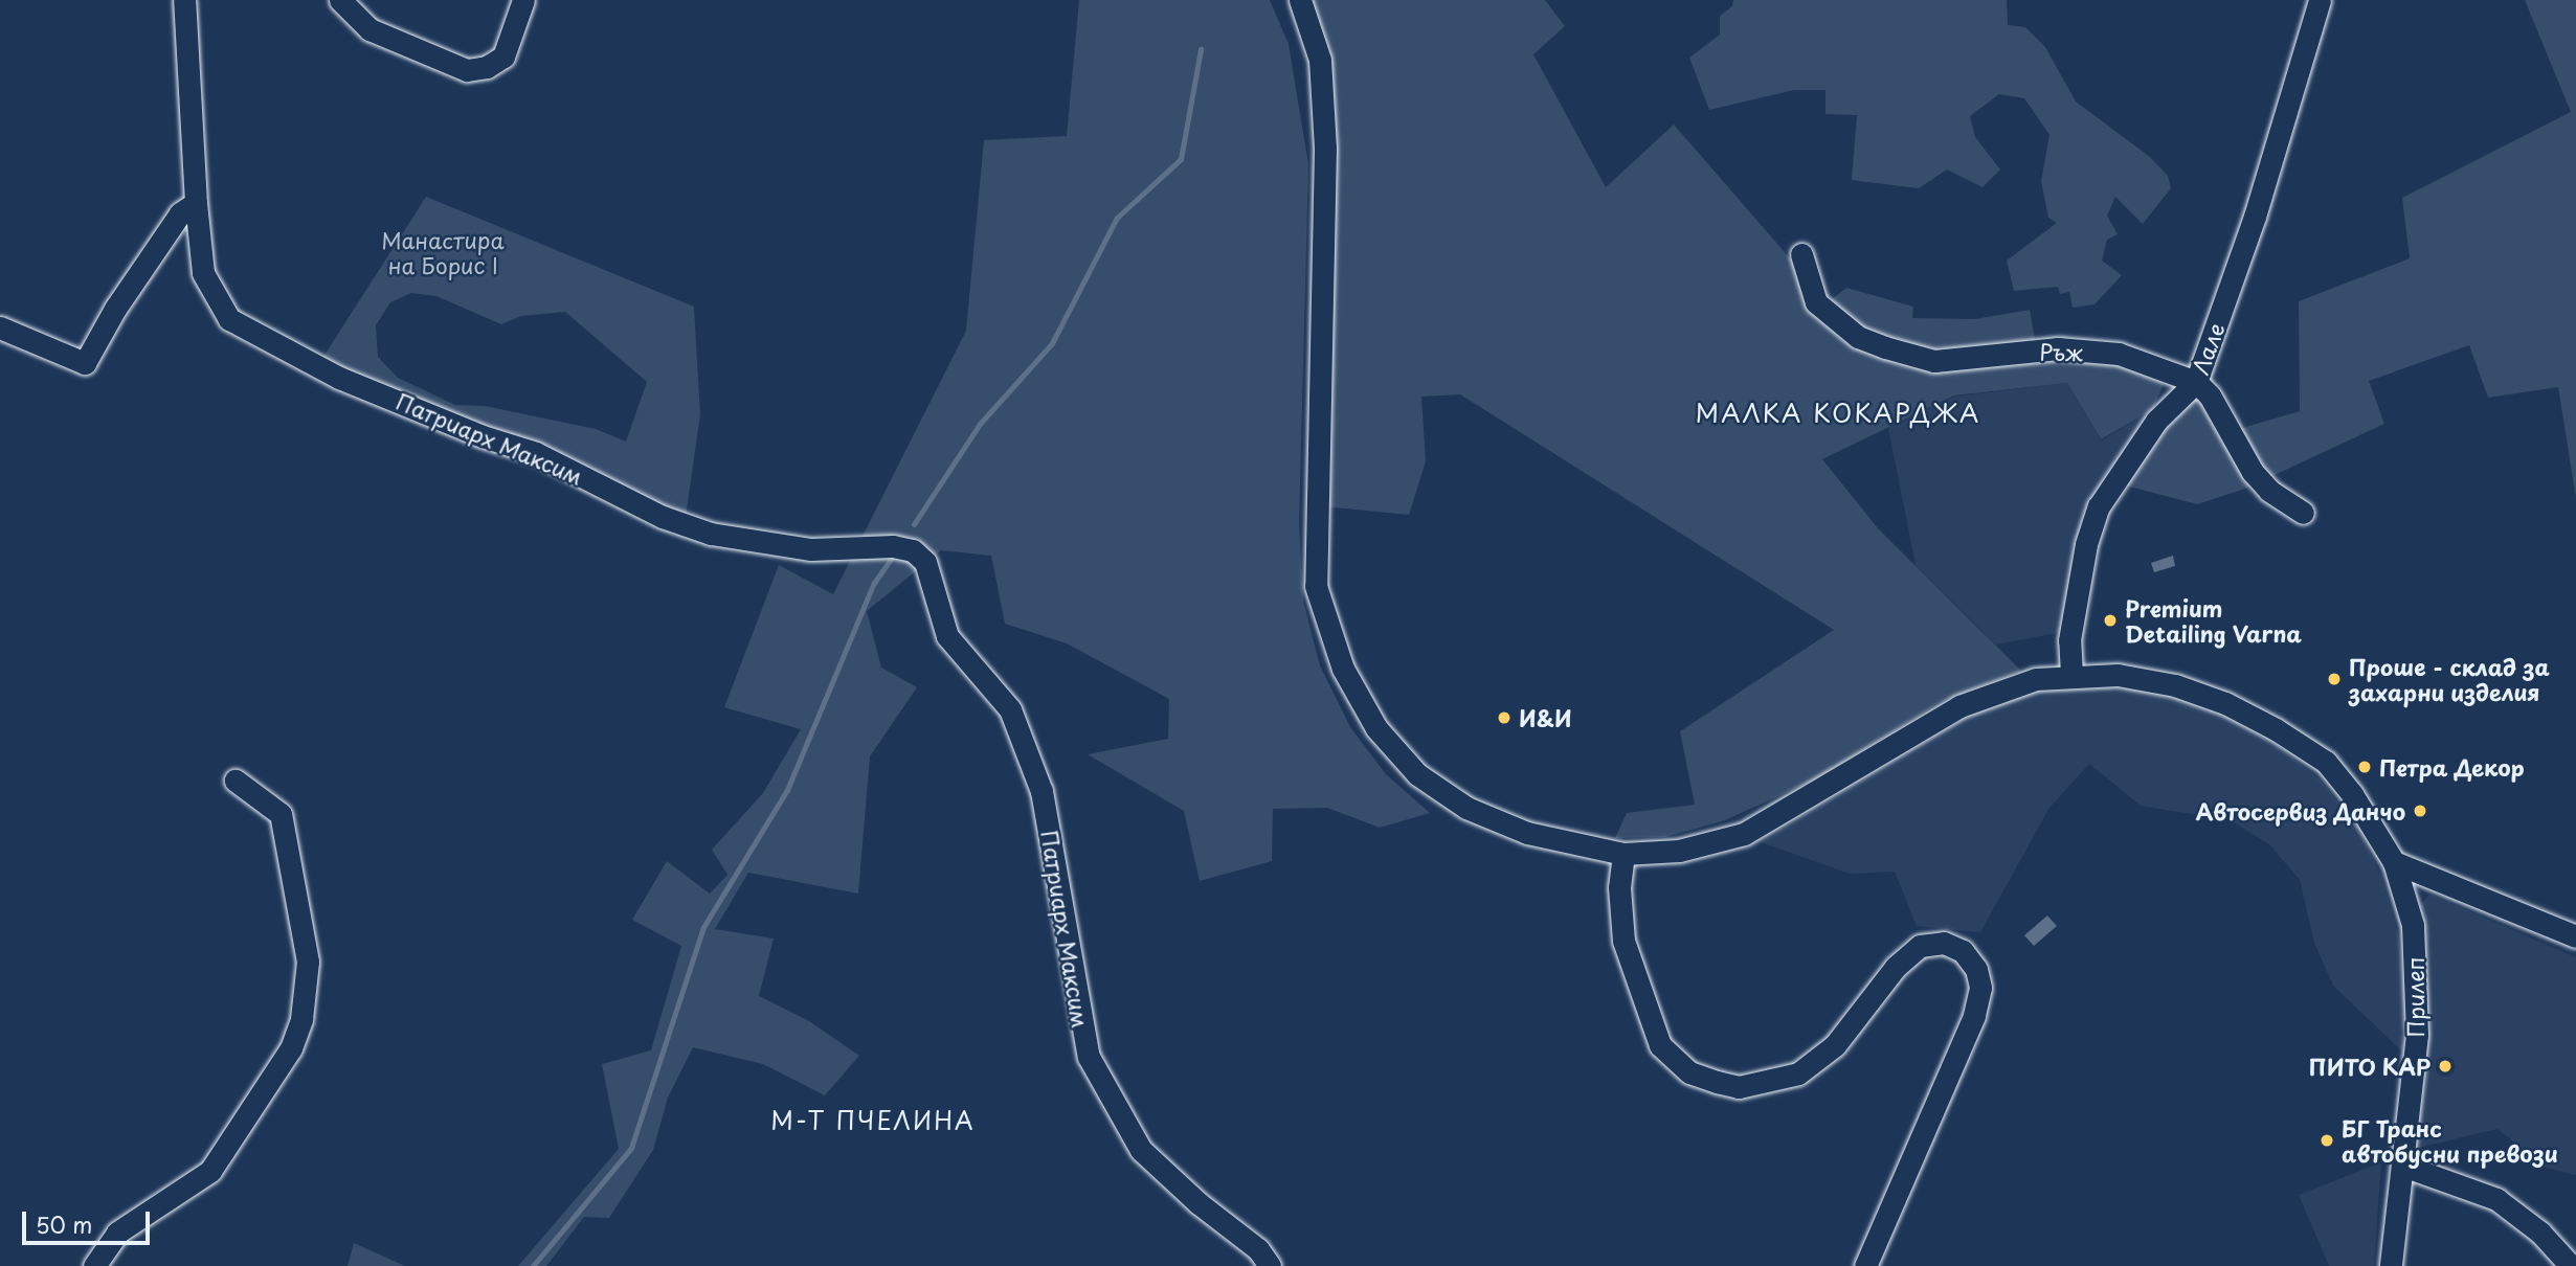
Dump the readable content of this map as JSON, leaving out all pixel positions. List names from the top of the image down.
{
  "streets": {
    "street": [
      "Лале",
      "Ръж",
      "Патриарх Максим",
      "Прилеп"
    ]
  },
  "crossings": [
    ["Лале", "Ръж"],
    ["Лале", "Прилеп"]
  ],
  "districts": ["МАЛКА КОКАРДЖА", "М-Т ПЧЕЛИНА"],
  "parks": ["Манастира на Борис І"],
  "places": [
    "Premium Detailing Varna",
    "Проше - склад за захарни изделия",
    "И&И",
    "Петра Декор",
    "Автосервиз Данчо",
    "ПИТО КАР",
    "БГ Транс автобусни превози"
  ],
  "scale_bar": "50 m"
}
